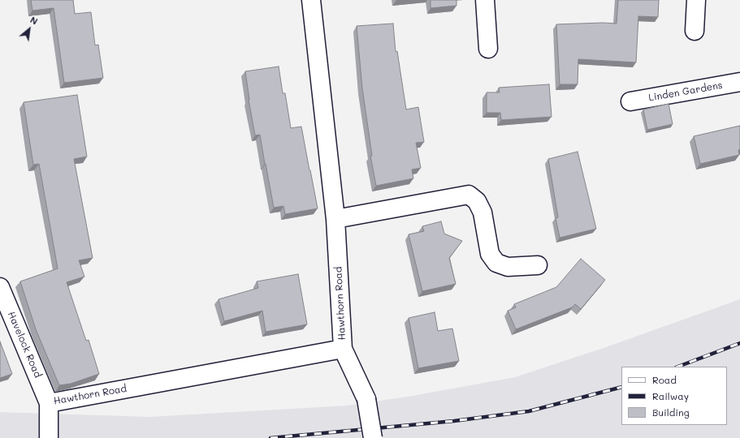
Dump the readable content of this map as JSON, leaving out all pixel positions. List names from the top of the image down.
{
  "streets": {
    "street": ["Linden Gardens", "Hawthorn Road", "Havelock Road"]
  },
  "crossings": [
    ["Hawthorn Road", "Havelock Road"]
  ],
  "legend": ["Road", "Railway", "Building"],
  "north": "top right"
}
